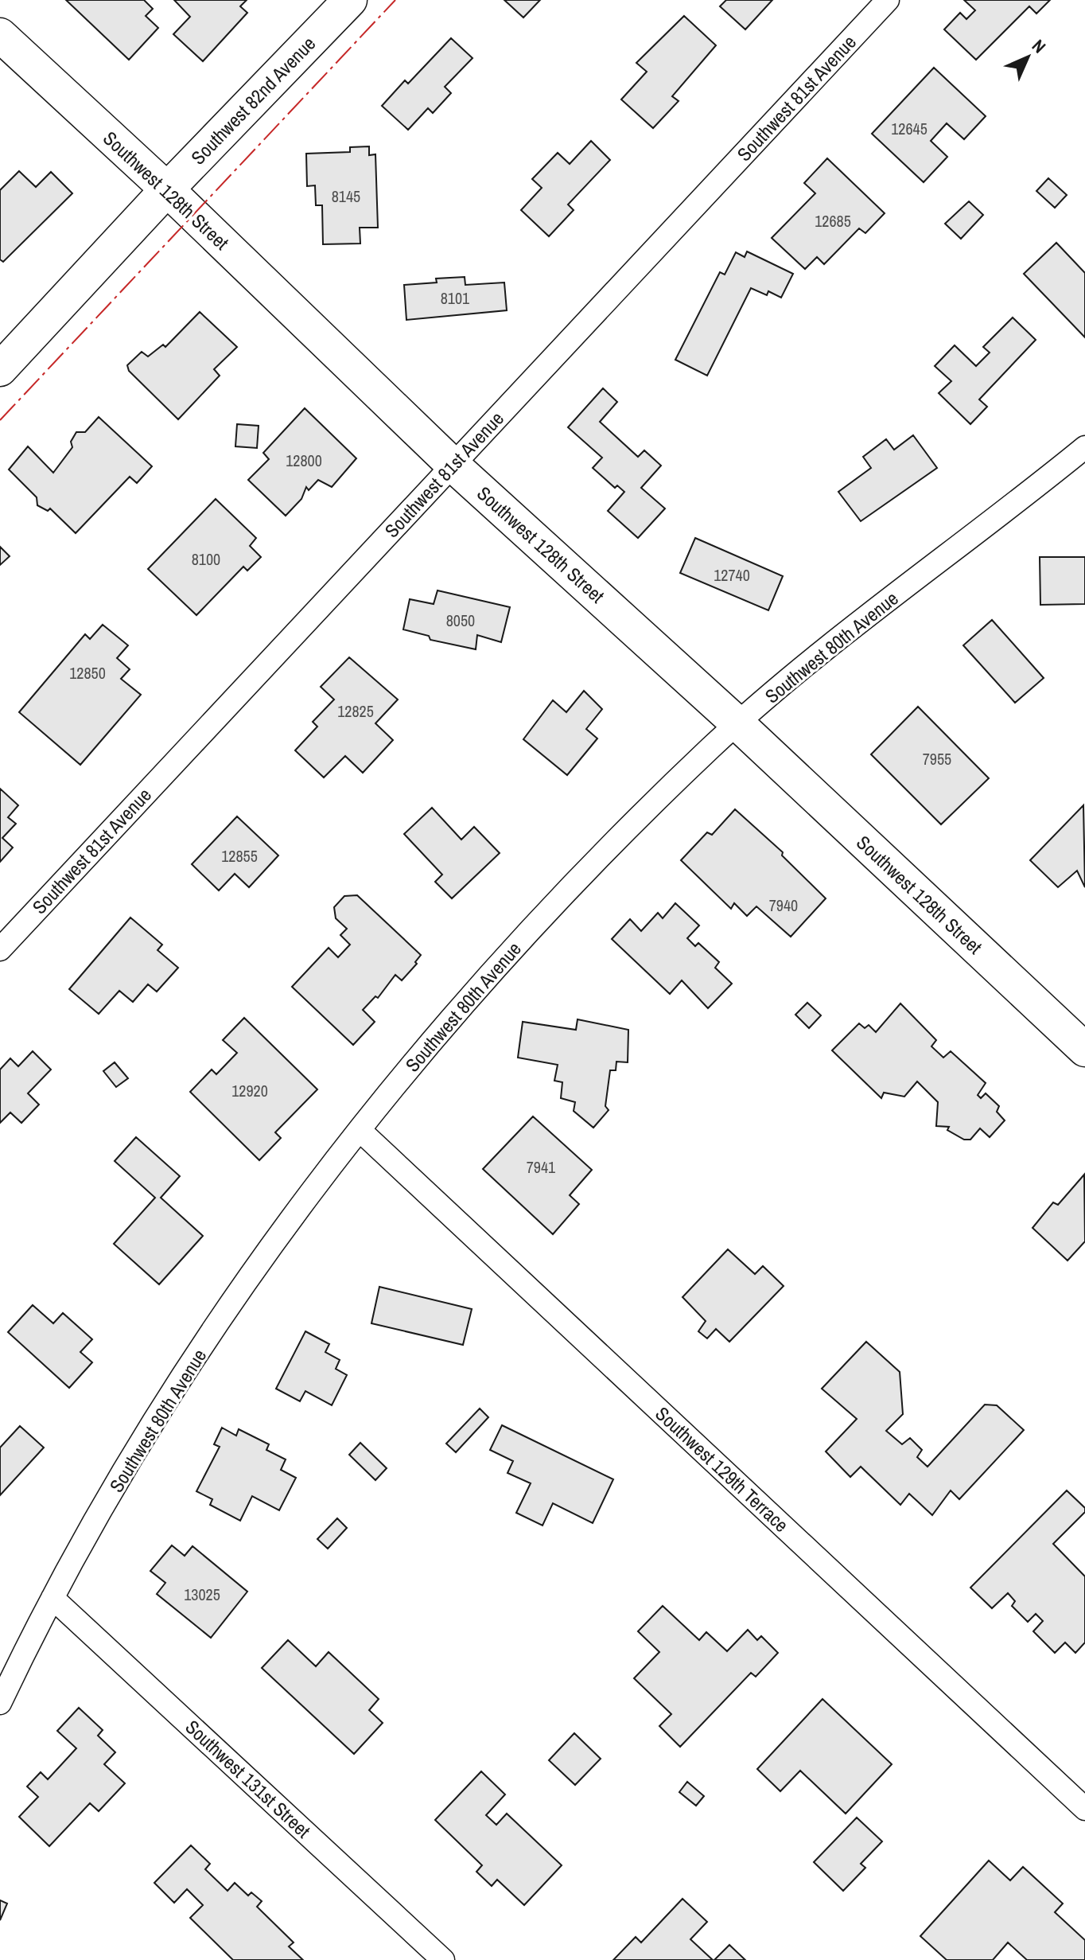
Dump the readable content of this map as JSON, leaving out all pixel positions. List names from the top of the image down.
{
  "streets": {
    "street": [
      "Southwest 81st Avenue",
      "Southwest 82nd Avenue",
      "Southwest 128th Street",
      "Southwest 80th Avenue",
      "Southwest 129th Terrace",
      "Southwest 131st Street"
    ]
  },
  "crossings": [
    ["Southwest 81st Avenue", "Southwest 128th Street"],
    ["Southwest 82nd Avenue", "Southwest 128th Street"],
    ["Southwest 128th Street", "Southwest 80th Avenue"],
    ["Southwest 80th Avenue", "Southwest 129th Terrace"],
    ["Southwest 80th Avenue", "Southwest 131st Street"]
  ],
  "house_numbers": [
    "12645",
    "8145",
    "12685",
    "8101",
    "12800",
    "8100",
    "12740",
    "8050",
    "12850",
    "12825",
    "7955",
    "12855",
    "7940",
    "12920",
    "7941",
    "13025"
  ],
  "north": "top right"
}
